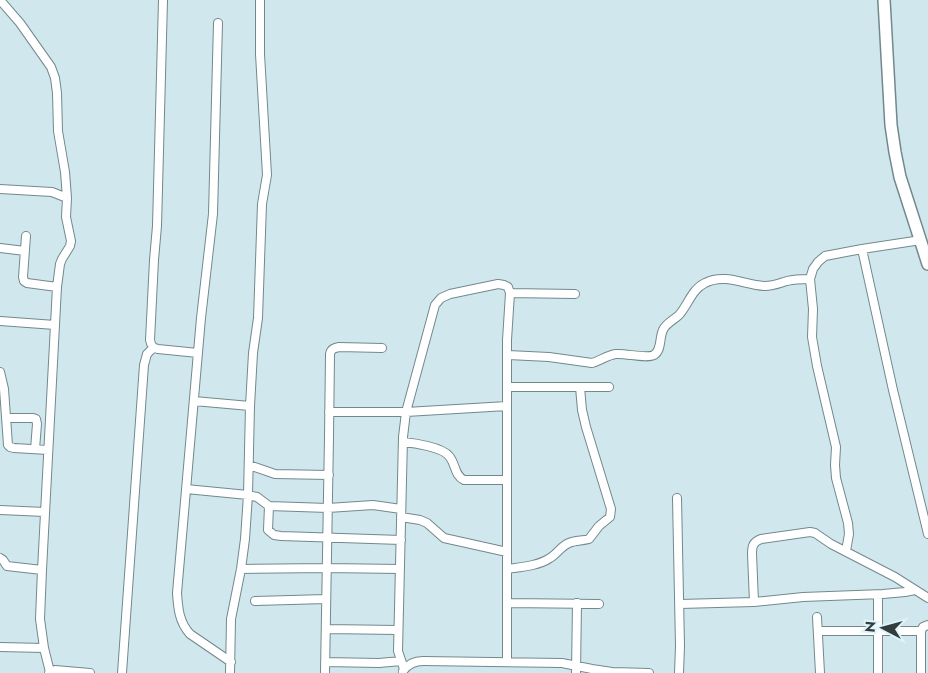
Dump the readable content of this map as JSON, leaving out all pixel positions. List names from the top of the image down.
{
  "north": "left"
}
